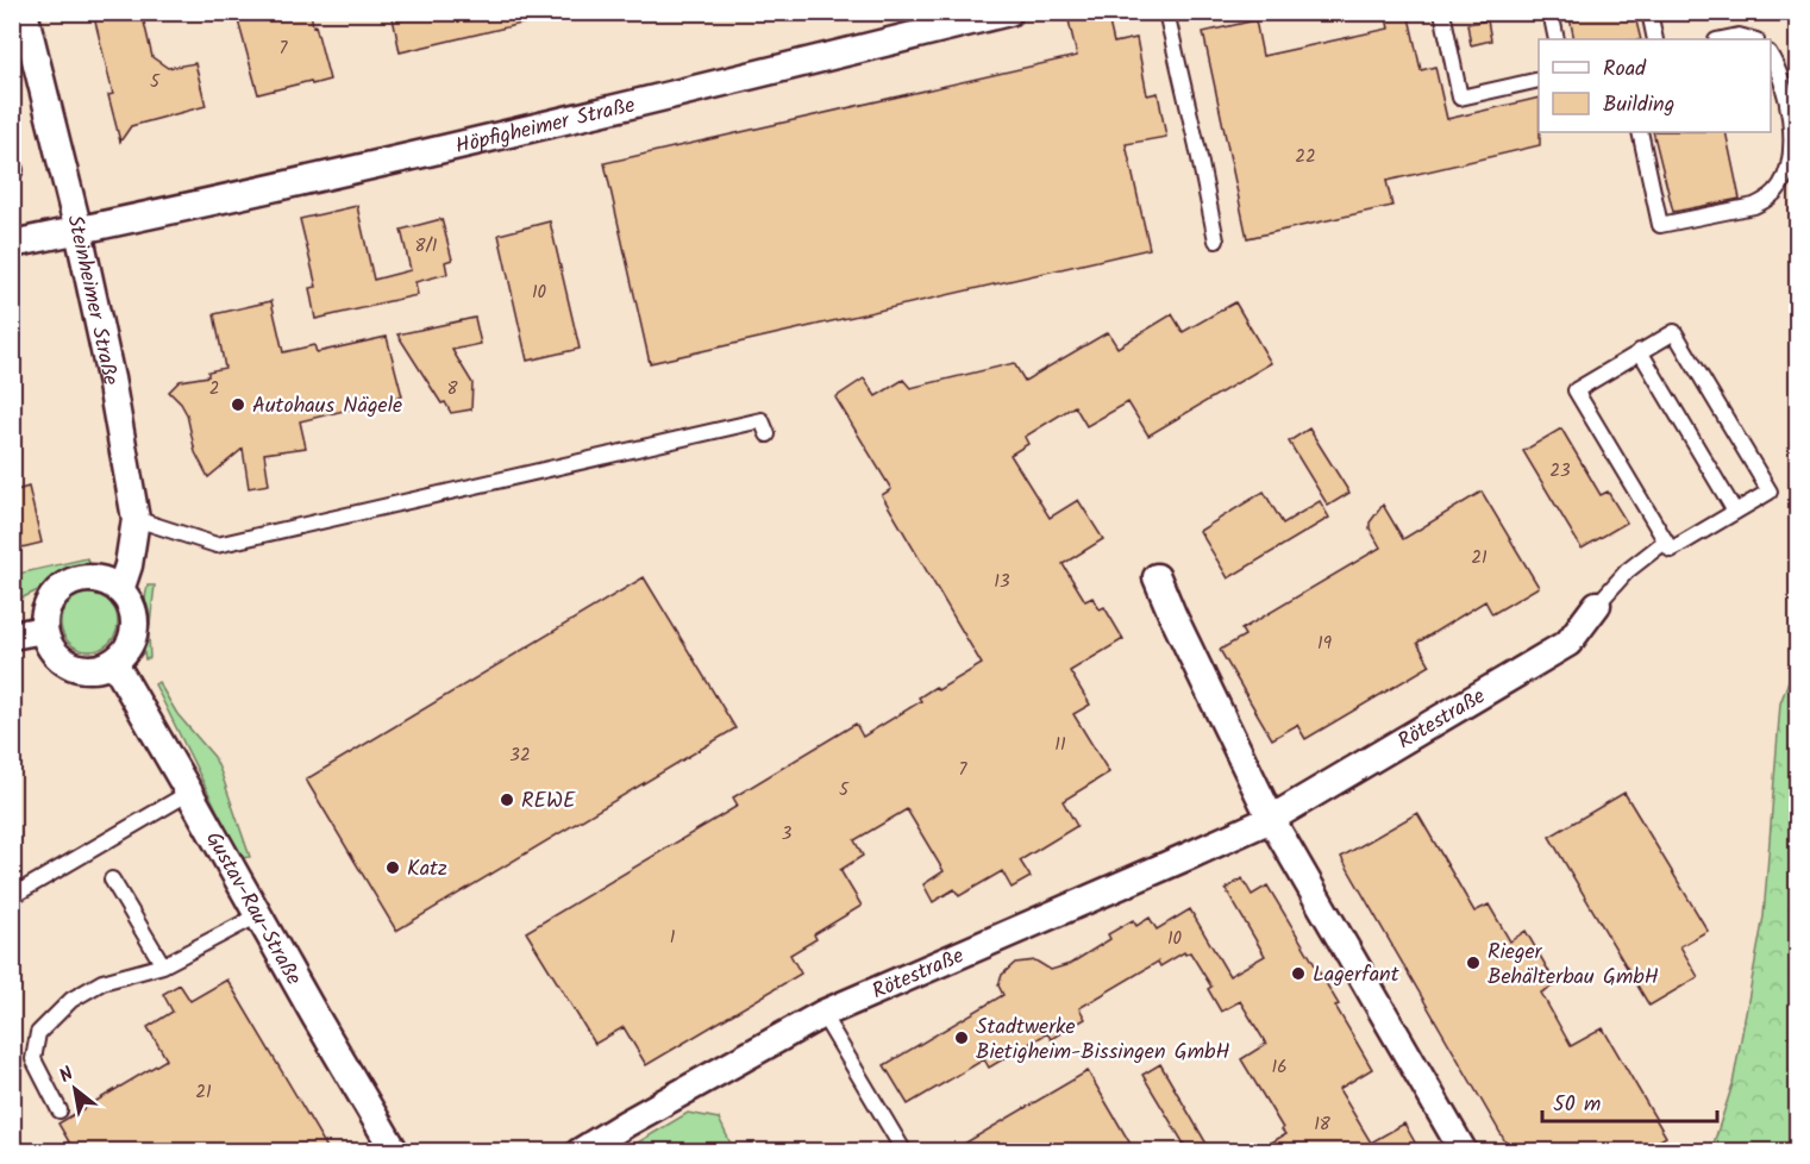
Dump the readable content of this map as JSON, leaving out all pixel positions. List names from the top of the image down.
{
  "streets": {
    "street": [
      "Höpfigheimer Straße",
      "Steinheimer Straße",
      "Rötestraße",
      "Gustav-Rau-Straße"
    ]
  },
  "crossings": [
    ["Höpfigheimer Straße", "Steinheimer Straße"],
    ["Steinheimer Straße", "Gustav-Rau-Straße"]
  ],
  "places": [
    "Autohaus Nägele",
    "REWE",
    "Katz",
    "Rieger Behälterbau GmbH",
    "Lagerfant",
    "Stadtwerke Bietigheim-Bissingen GmbH"
  ],
  "house_numbers": [
    "7",
    "5",
    "22",
    "8/1",
    "10",
    "2",
    "8",
    "23",
    "21",
    "13",
    "19",
    "11",
    "32",
    "7",
    "5",
    "3",
    "1",
    "10",
    "16",
    "21",
    "18"
  ],
  "legend": ["Road", "Building"],
  "scale_bar": "50 m",
  "north": "top left"
}
